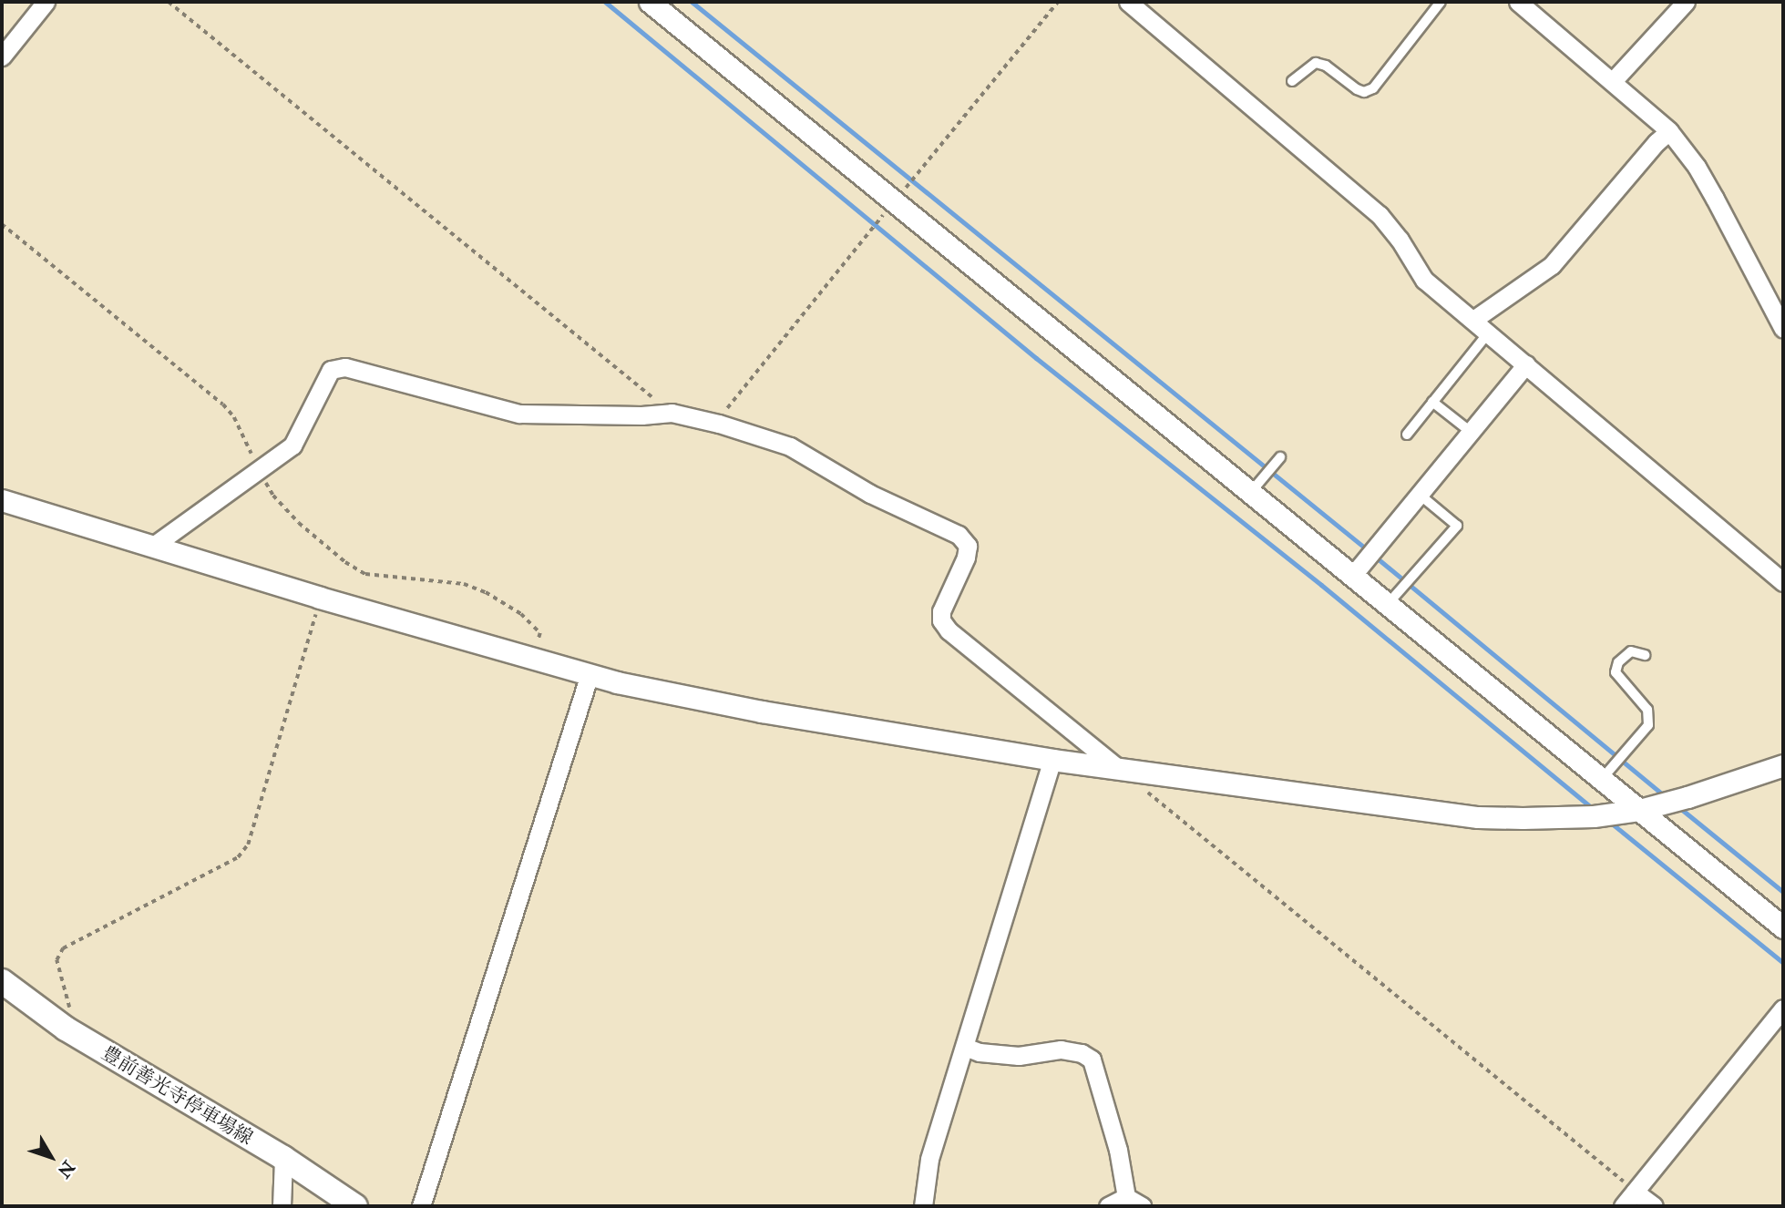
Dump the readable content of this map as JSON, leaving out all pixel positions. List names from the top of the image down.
{
  "streets": {
    "main road": ["豊前善光寺停車場線"]
  },
  "north": "bottom right"
}
